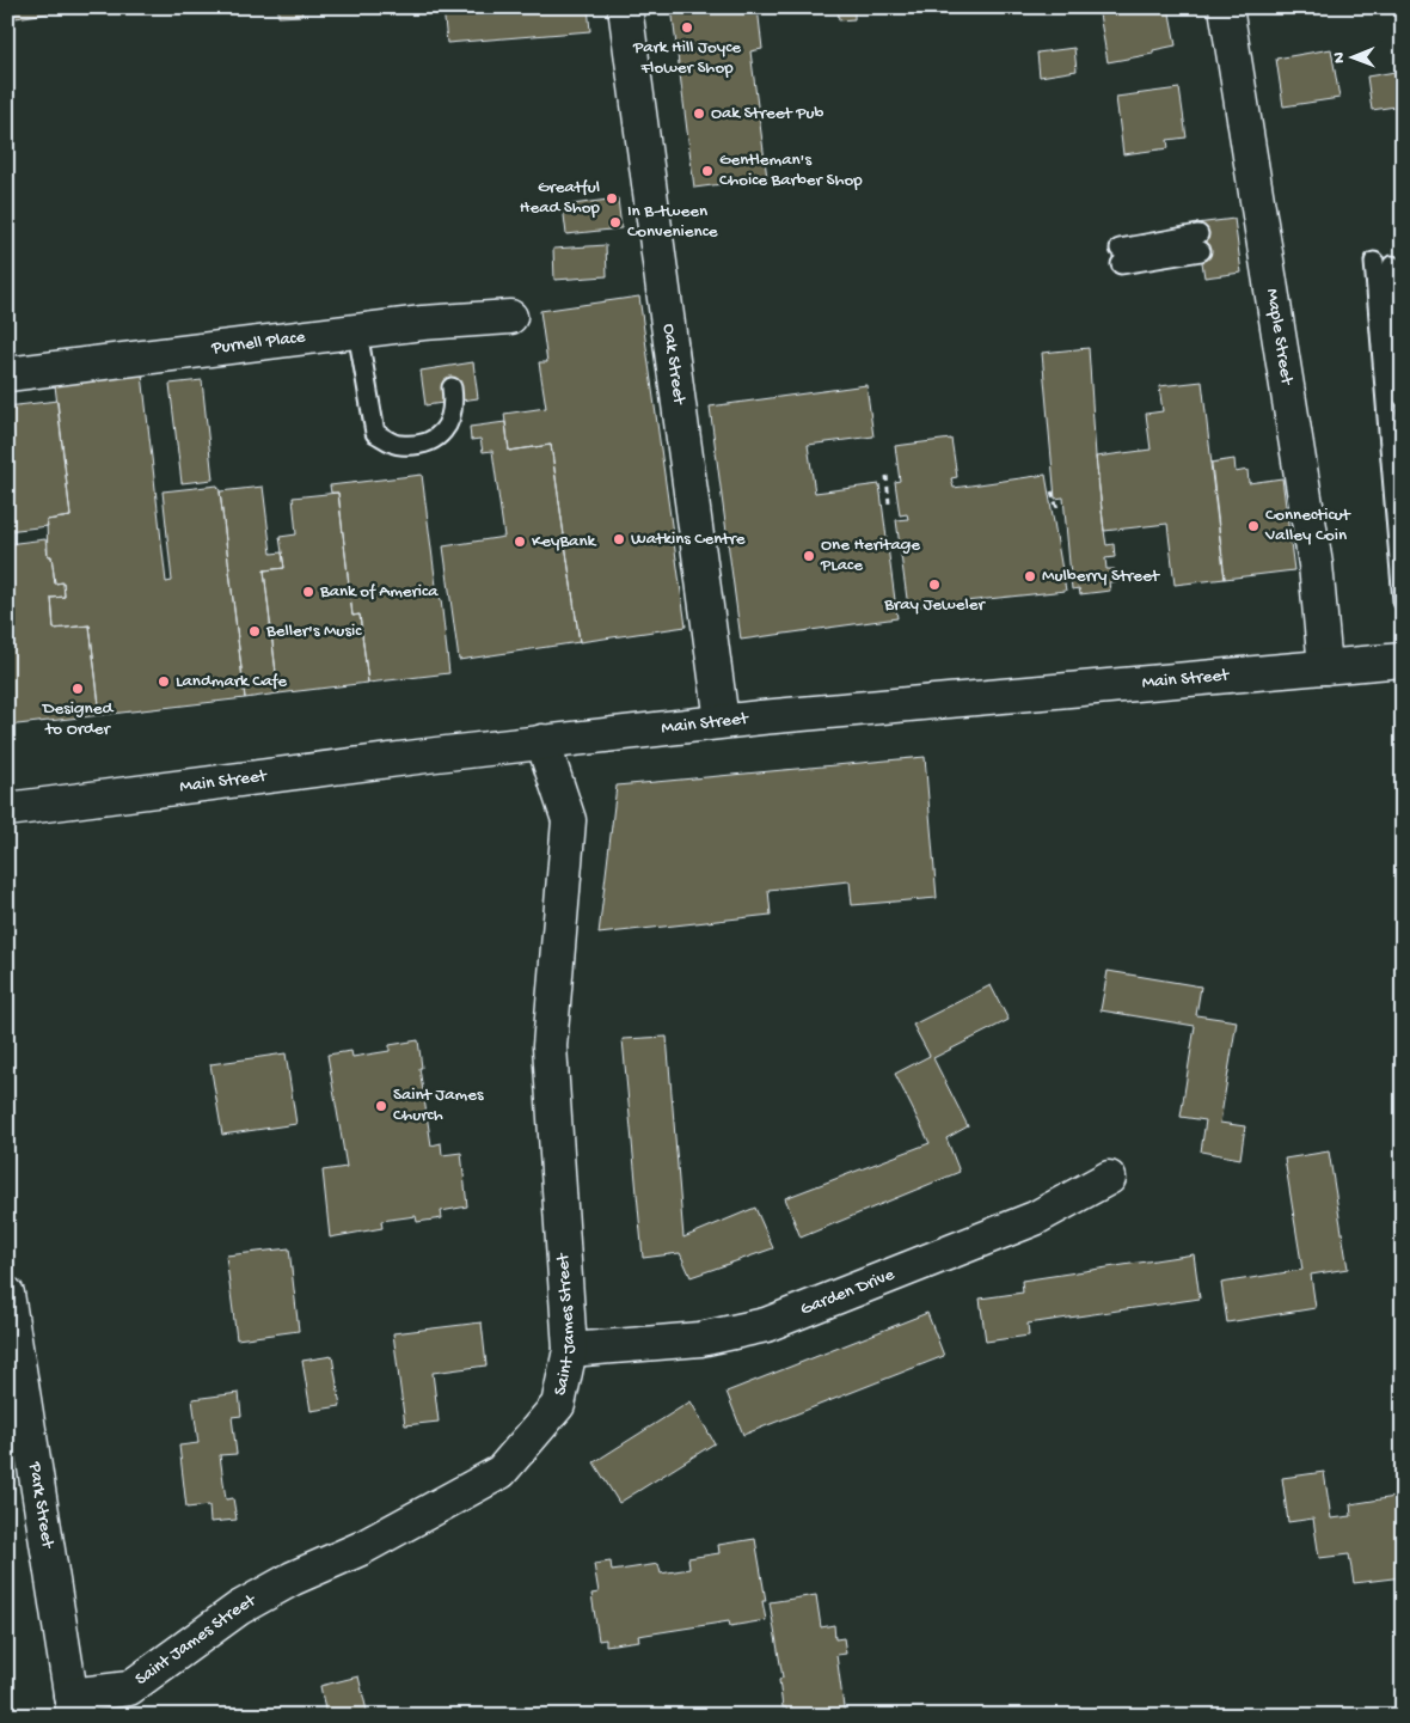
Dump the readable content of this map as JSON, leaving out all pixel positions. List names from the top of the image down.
{
  "streets": {
    "street": [
      "Maple Street",
      "Purnell Place",
      "Oak Street",
      "Main Street",
      "Garden Drive",
      "Saint James Street",
      "Park Street"
    ]
  },
  "crossings": [
    ["Maple Street", "Main Street"],
    ["Oak Street", "Main Street"],
    ["Main Street", "Saint James Street"],
    ["Garden Drive", "Saint James Street"],
    ["Saint James Street", "Park Street"]
  ],
  "places": [
    "Park Hill Joyce Flower Shop",
    "Oak Street Pub",
    "Gentleman's Choice Barber Shop",
    "Greatful Head Shop",
    "In B-tween Convenience",
    "Connecticut Valley Coin",
    "Watkins Centre",
    "KeyBank",
    "One Heritage PLace",
    "Mulberry Street",
    "Bray Jeweler",
    "Bank of America",
    "Beller's Music",
    "Landmark Cafe",
    "Designed to Order",
    "Saint James Church"
  ],
  "north": "left"
}
